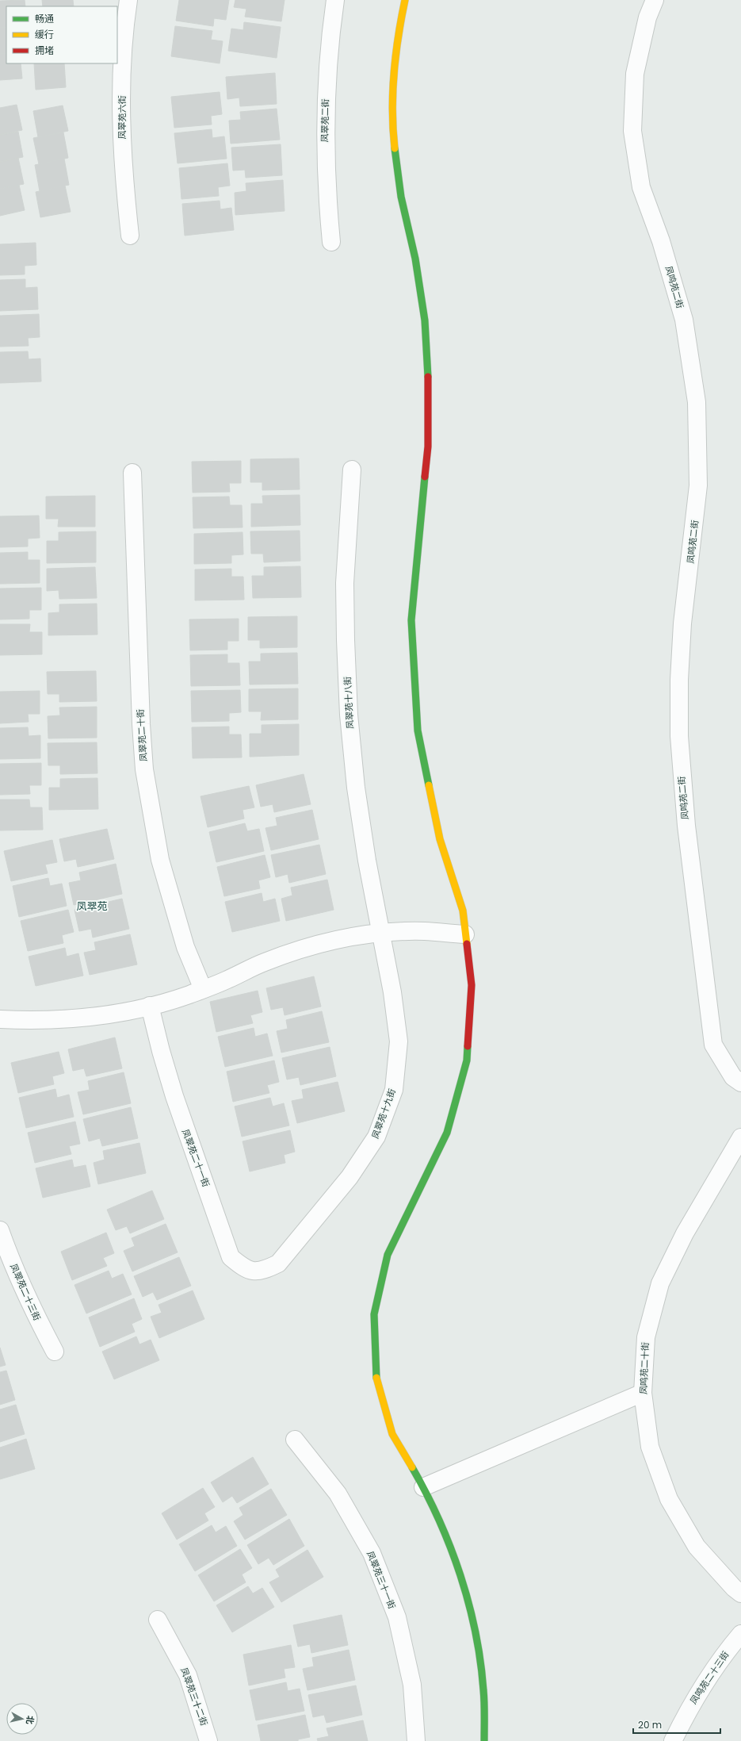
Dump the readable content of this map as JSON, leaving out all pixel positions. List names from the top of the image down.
{
  "streets": {
    "lane": [
      "凤翠苑六街",
      "凤翠苑二街",
      "凤鸣苑二街",
      "凤翠苑十八街",
      "凤翠苑二十街",
      "凤翠苑十九街",
      "凤翠苑二十一街",
      "凤翠苑二十三街",
      "凤鸣苑二十街",
      "凤翠苑三十一街",
      "凤鸣苑二十三街",
      "凤翠苑三十二街"
    ]
  },
  "crossings": [
    ["凤翠苑十八街", "凤翠苑十九街"],
    ["凤翠苑十九街", "凤翠苑二十一街"]
  ],
  "districts": ["凤翠苑"],
  "legend": ["畅通", "缓行", "拥堵"],
  "scale_bar": "20 m",
  "north": "right"
}
